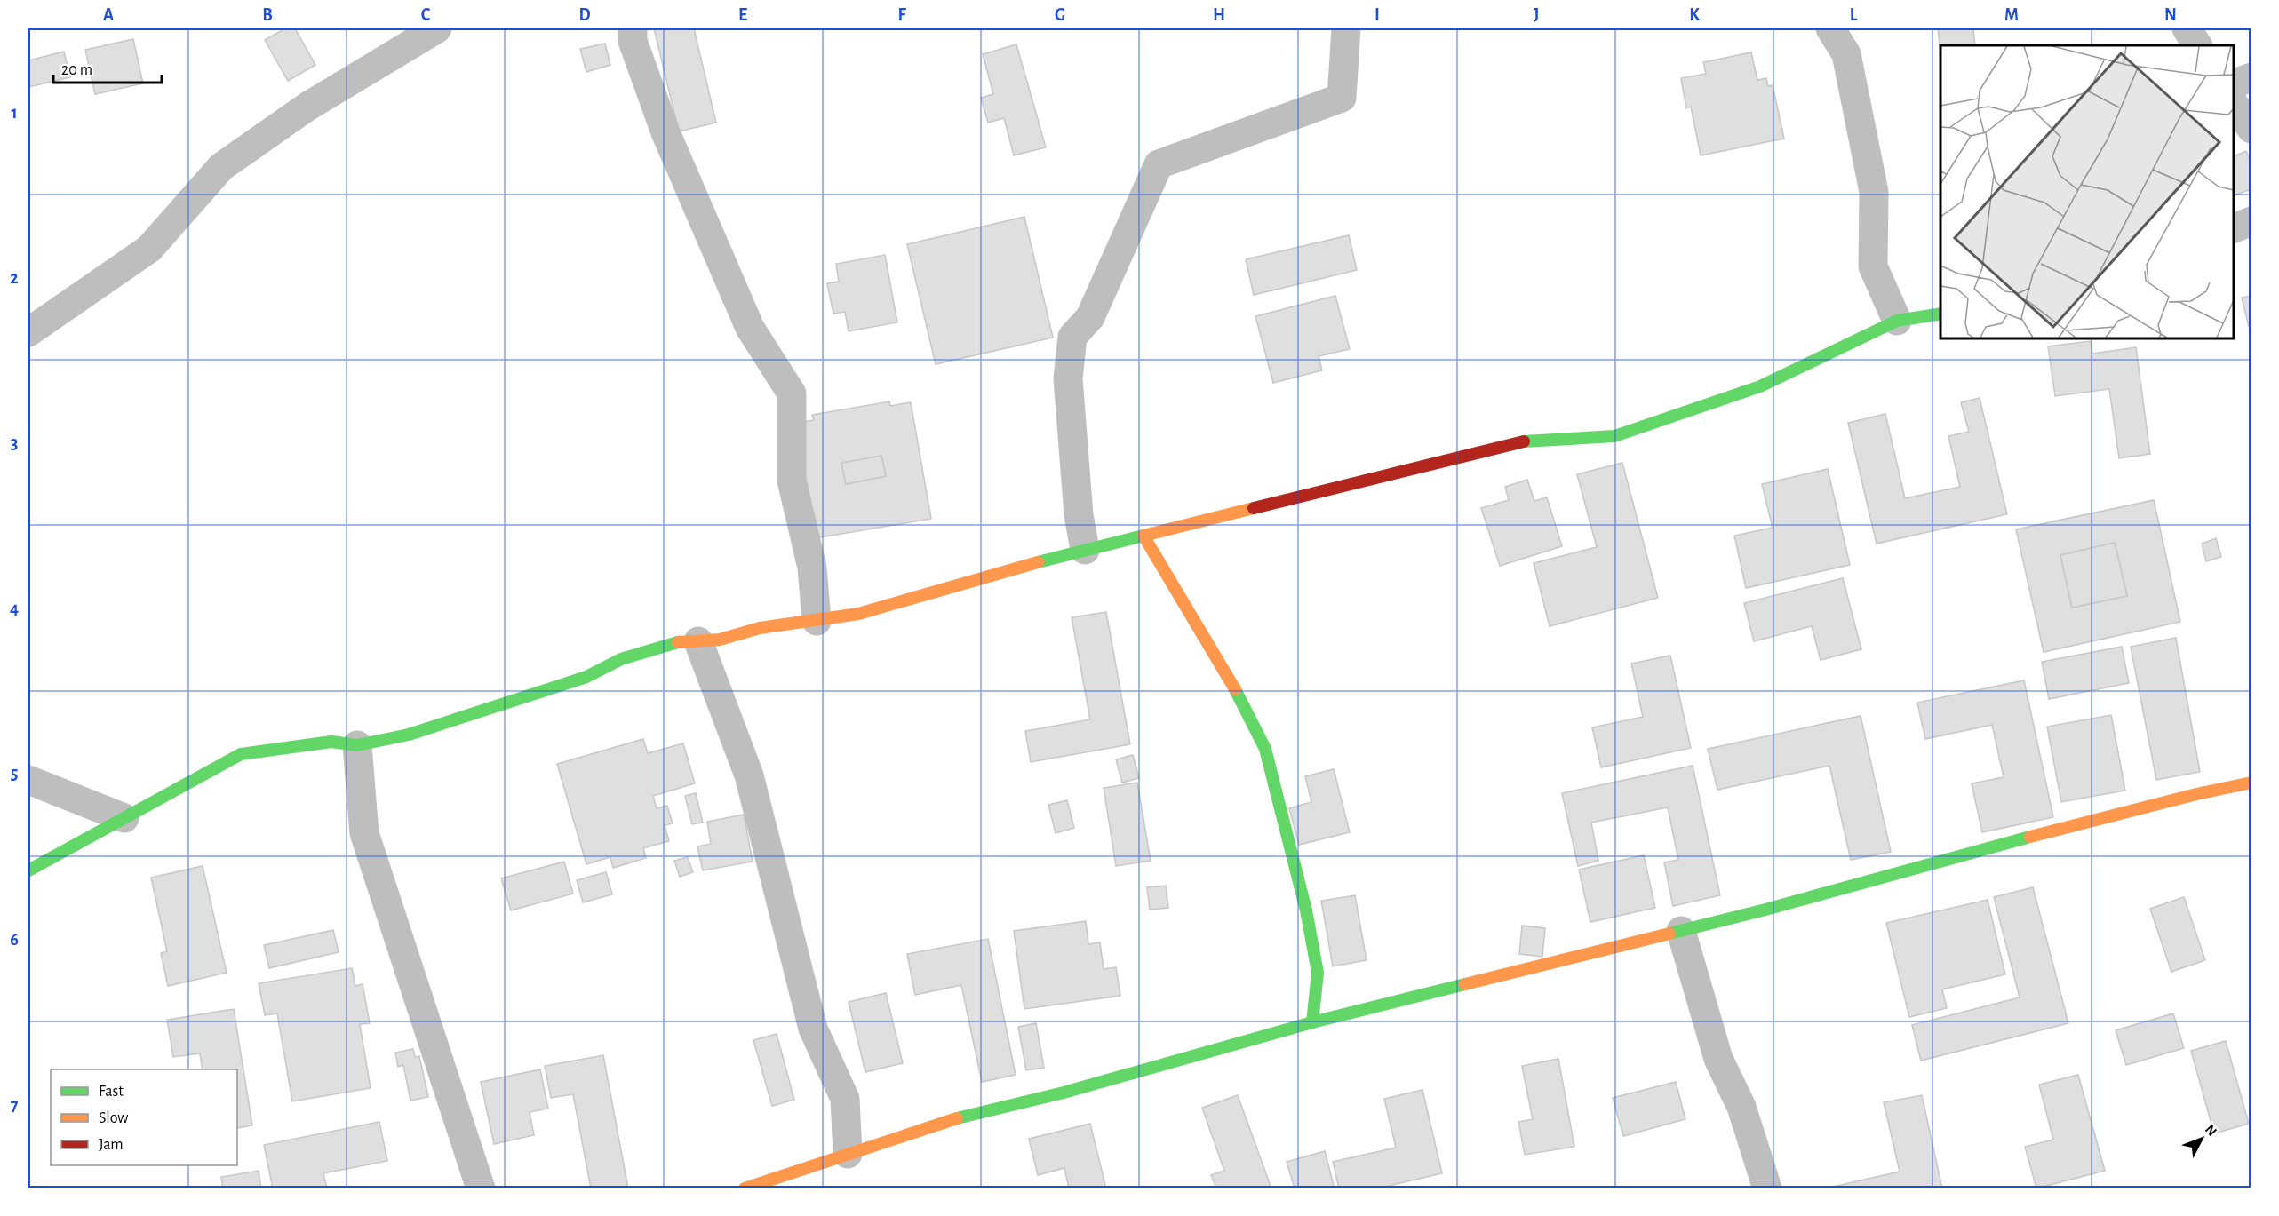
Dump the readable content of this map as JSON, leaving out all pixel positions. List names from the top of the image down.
{
  "legend": ["Fast", "Slow", "Jam"],
  "scale_bar": "20 m",
  "north": "top right",
  "grid": {
    "columns": [
      "A",
      "B",
      "C",
      "D",
      "E",
      "F",
      "G",
      "H",
      "I",
      "J",
      "K",
      "L",
      "M",
      "N"
    ],
    "rows": [
      "1",
      "2",
      "3",
      "4",
      "5",
      "6",
      "7"
    ]
  }
}
